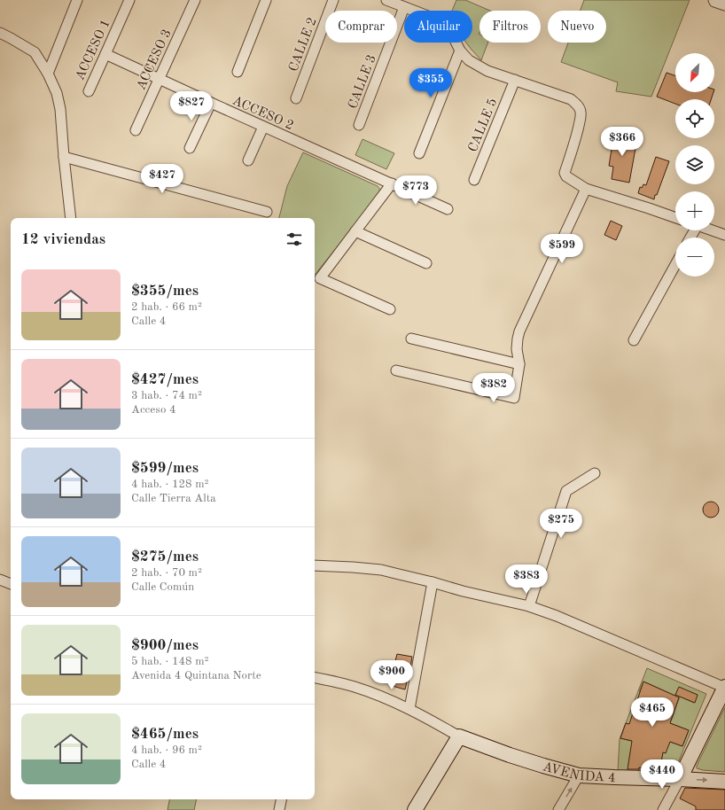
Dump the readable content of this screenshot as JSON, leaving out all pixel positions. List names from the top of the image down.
{
  "streets": {
    "main road": ["AVENIDA 4"],
    "street": [
      "CALLE 2",
      "ACCESO 1",
      "ACCESO 3",
      "CALLE 3",
      "ACCESO 2",
      "CALLE 5"
    ]
  },
  "crossings": [
    ["ACCESO 1", "ACCESO 2"],
    ["ACCESO 3", "ACCESO 2"]
  ],
  "north": "bottom left",
  "page": {
    "chip": [
      "Comprar",
      "Alquilar",
      "Filtros",
      "Nuevo"
    ],
    "map_buttons": ["+", "−"],
    "price": [
      "$355",
      "$827",
      "$366",
      "$427",
      "$773",
      "$599",
      "$382",
      "$275",
      "$383",
      "$900",
      "$465",
      "$440"
    ],
    "heading": "12 viviendas",
    "list": [
      {
        "name": "$355/mes",
        "note": "2 hab. · 66 m² · Calle 4"
      },
      {
        "name": "$427/mes",
        "note": "3 hab. · 74 m² · Acceso 4"
      },
      {
        "name": "$599/mes",
        "note": "4 hab. · 128 m² · Calle Tierra Alta"
      },
      {
        "name": "$275/mes",
        "note": "2 hab. · 70 m² · Calle Común"
      },
      {
        "name": "$900/mes",
        "note": "5 hab. · 148 m² · Avenida 4 Quintana Norte"
      },
      {
        "name": "$465/mes",
        "note": "4 hab. · 96 m² · Calle 4"
      }
    ]
  }
}
